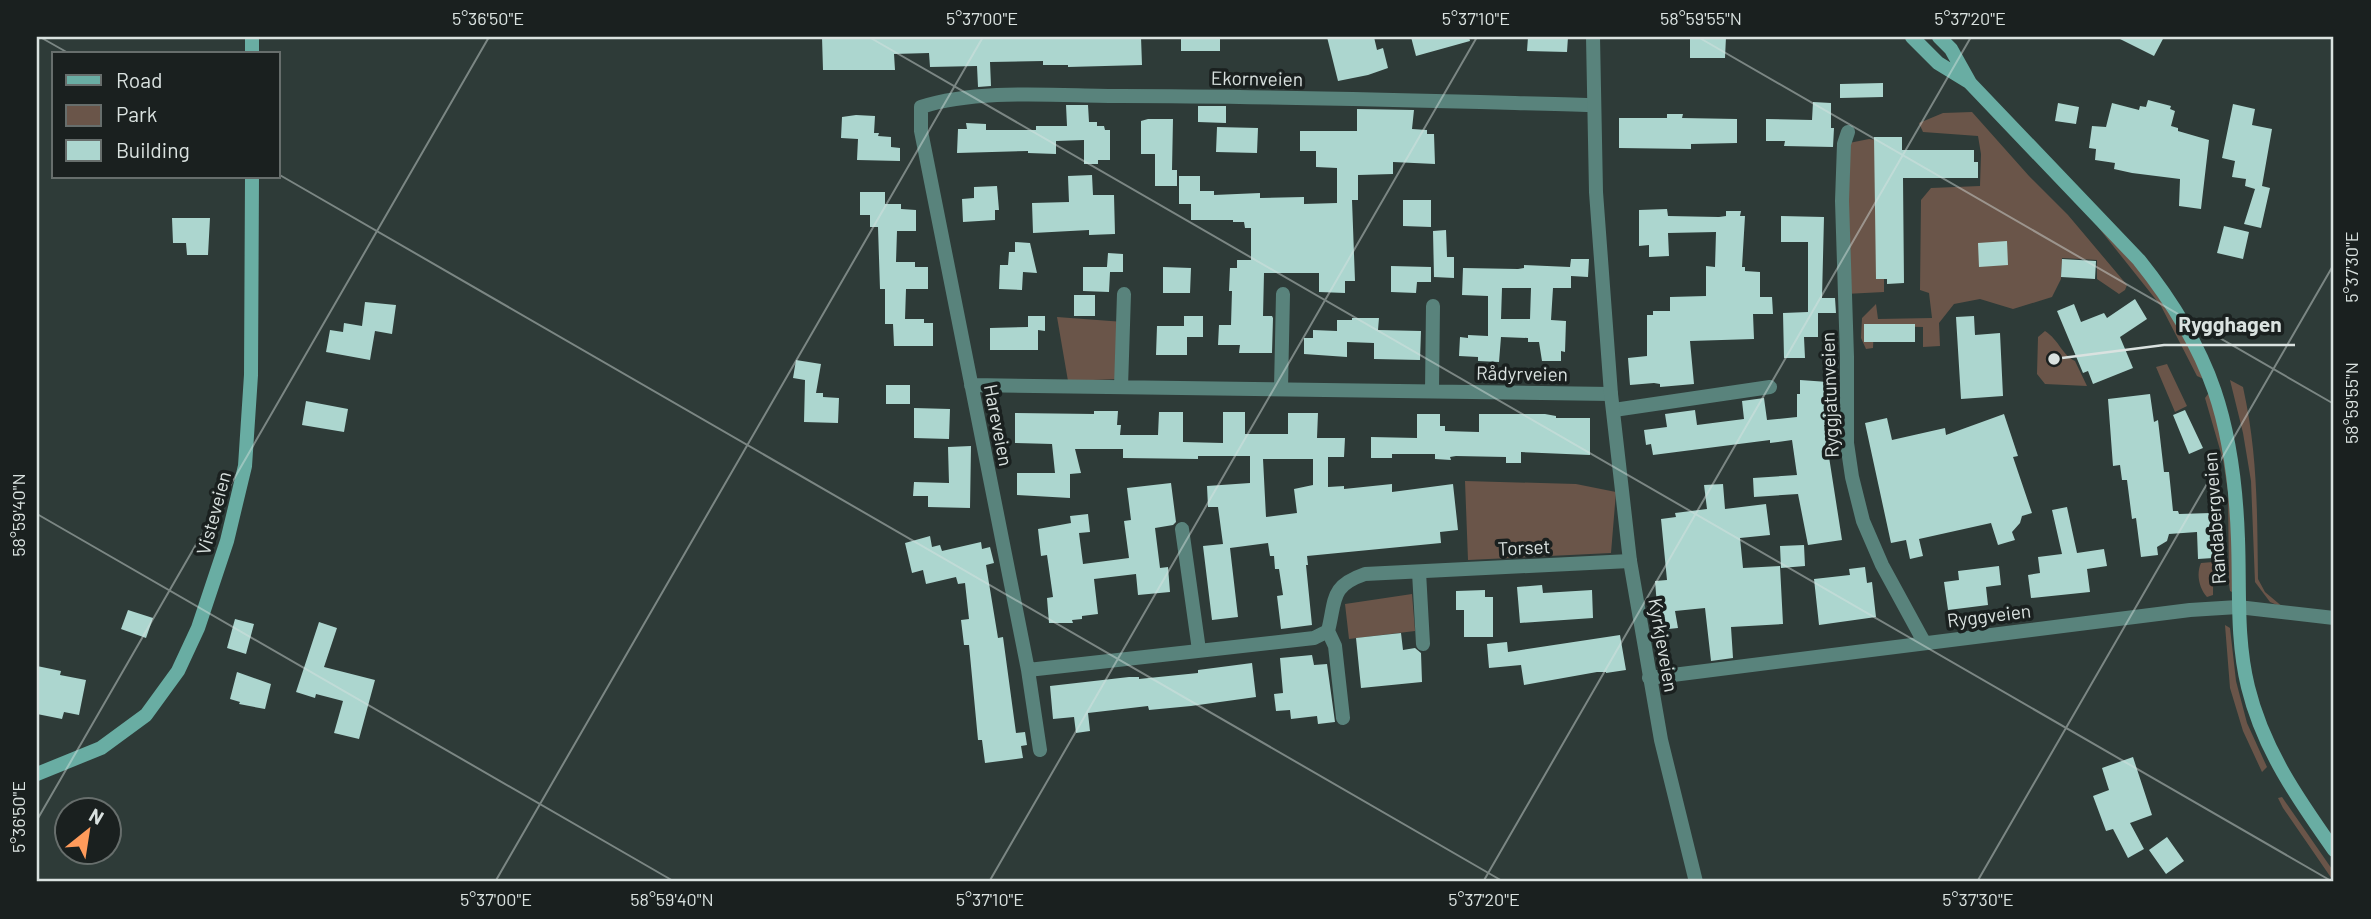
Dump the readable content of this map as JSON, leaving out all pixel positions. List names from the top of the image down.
{
  "streets": {
    "main road": ["Visteveien", "Randabergveien"],
    "street": [
      "Ekornveien",
      "Rådyrveien",
      "Ryggjatunveien",
      "Hareveien",
      "Torset",
      "Ryggveien",
      "Kyrkjeveien"
    ]
  },
  "crossings": [
    ["Ekornveien", "Hareveien"],
    ["Ekornveien", "Kyrkjeveien"],
    ["Rådyrveien", "Hareveien"],
    ["Rådyrveien", "Kyrkjeveien"],
    ["Ryggjatunveien", "Ryggveien"],
    ["Randabergveien", "Ryggveien"],
    ["Torset", "Kyrkjeveien"],
    ["Ryggveien", "Kyrkjeveien"]
  ],
  "places": ["Rygghagen"],
  "legend": ["Road", "Park", "Building"],
  "north": "top right",
  "coordinates": [
    "5°36'50\"E",
    "5°37'00\"E",
    "5°37'10\"E",
    "58°59'55\"N",
    "5°37'20\"E",
    "5°37'30\"E",
    "58°59'40\"N"
  ]
}
